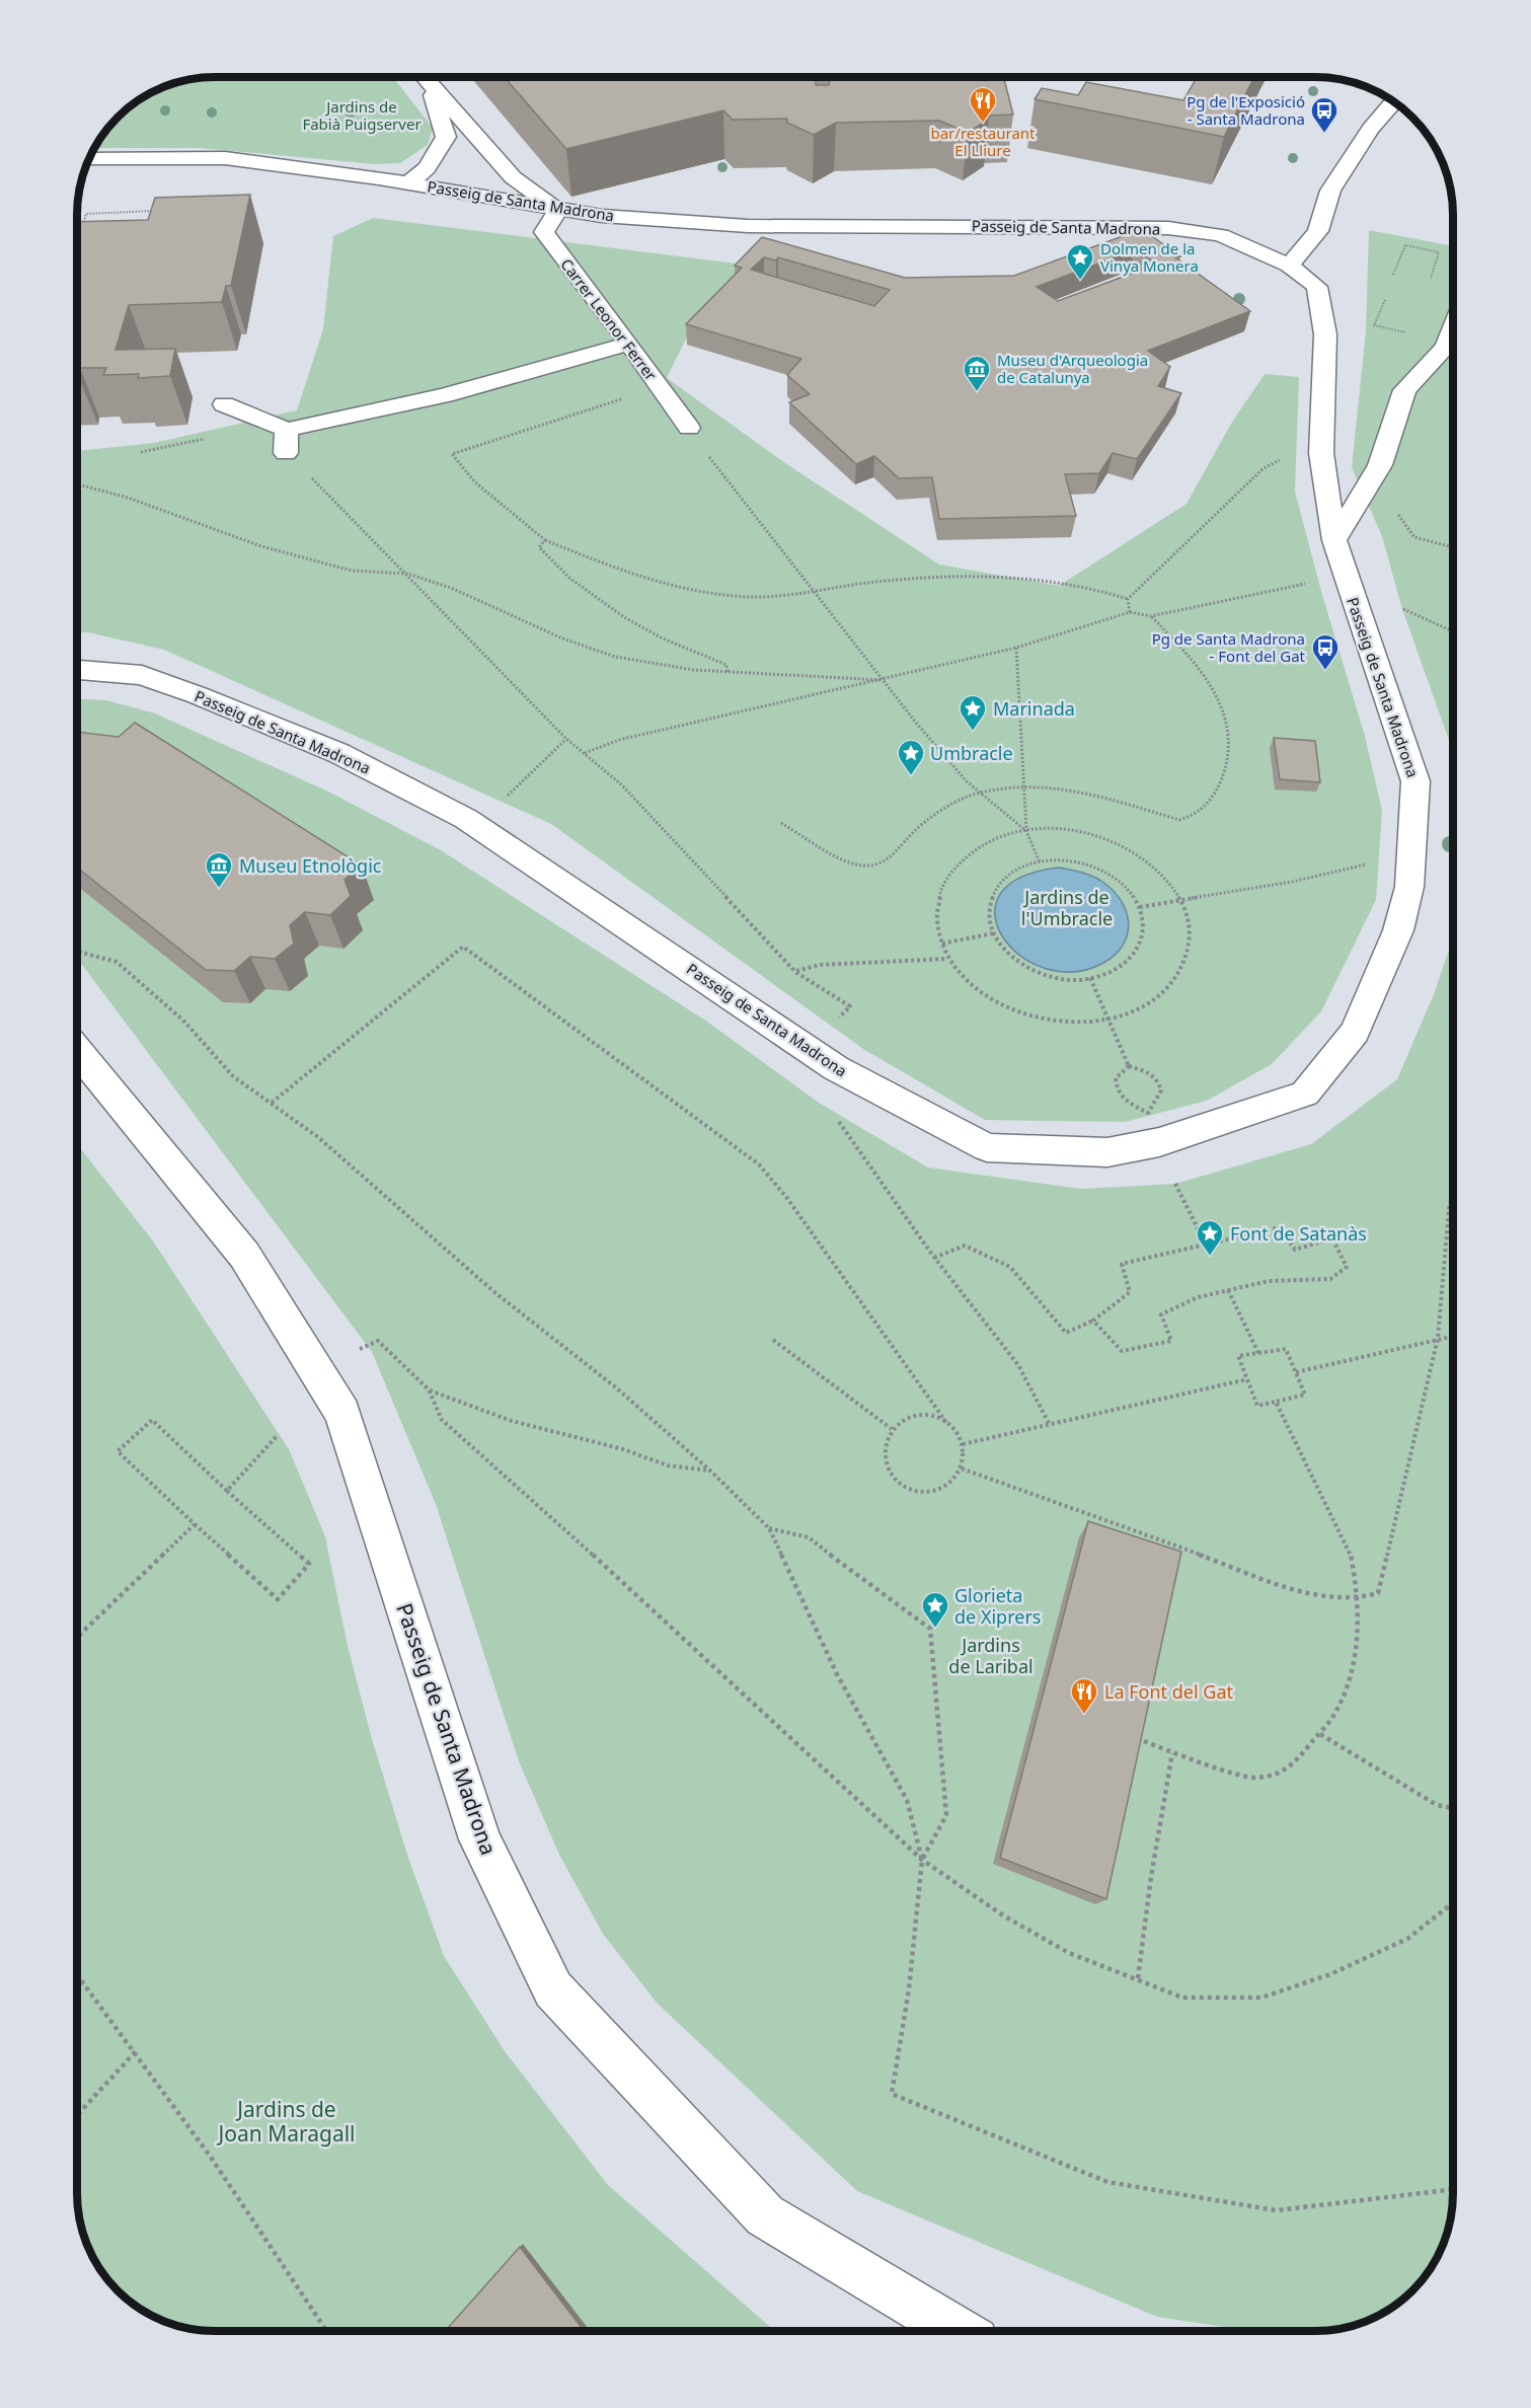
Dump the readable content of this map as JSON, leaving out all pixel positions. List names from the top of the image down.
{
  "streets": {
    "street": ["Passeig de Santa Madrona", "Carrer Leonor Ferrer"]
  },
  "crossings": [
    ["Passeig de Santa Madrona", "Carrer Leonor Ferrer"]
  ],
  "parks": [
    "Jardins de Fabià Puigserver",
    "Jardins de l'Umbracle",
    "Jardins de Laribal",
    "Jardins de Joan Maragall"
  ],
  "places": {
    "restaurant": ["bar/restaurant El Lliure", "La Font del Gat"],
    "bus stop": ["Pg de l'Exposició - Santa Madrona", "Pg de Santa Madrona - Font del Gat"],
    "place": [
      "Dolmen de la Vinya Monera",
      "Marinada",
      "Umbracle",
      "Font de Satanàs",
      "Glorieta de Xiprers"
    ],
    "museum": ["Museu d'Arqueologia de Catalunya", "Museu Etnològic"]
  }
}
